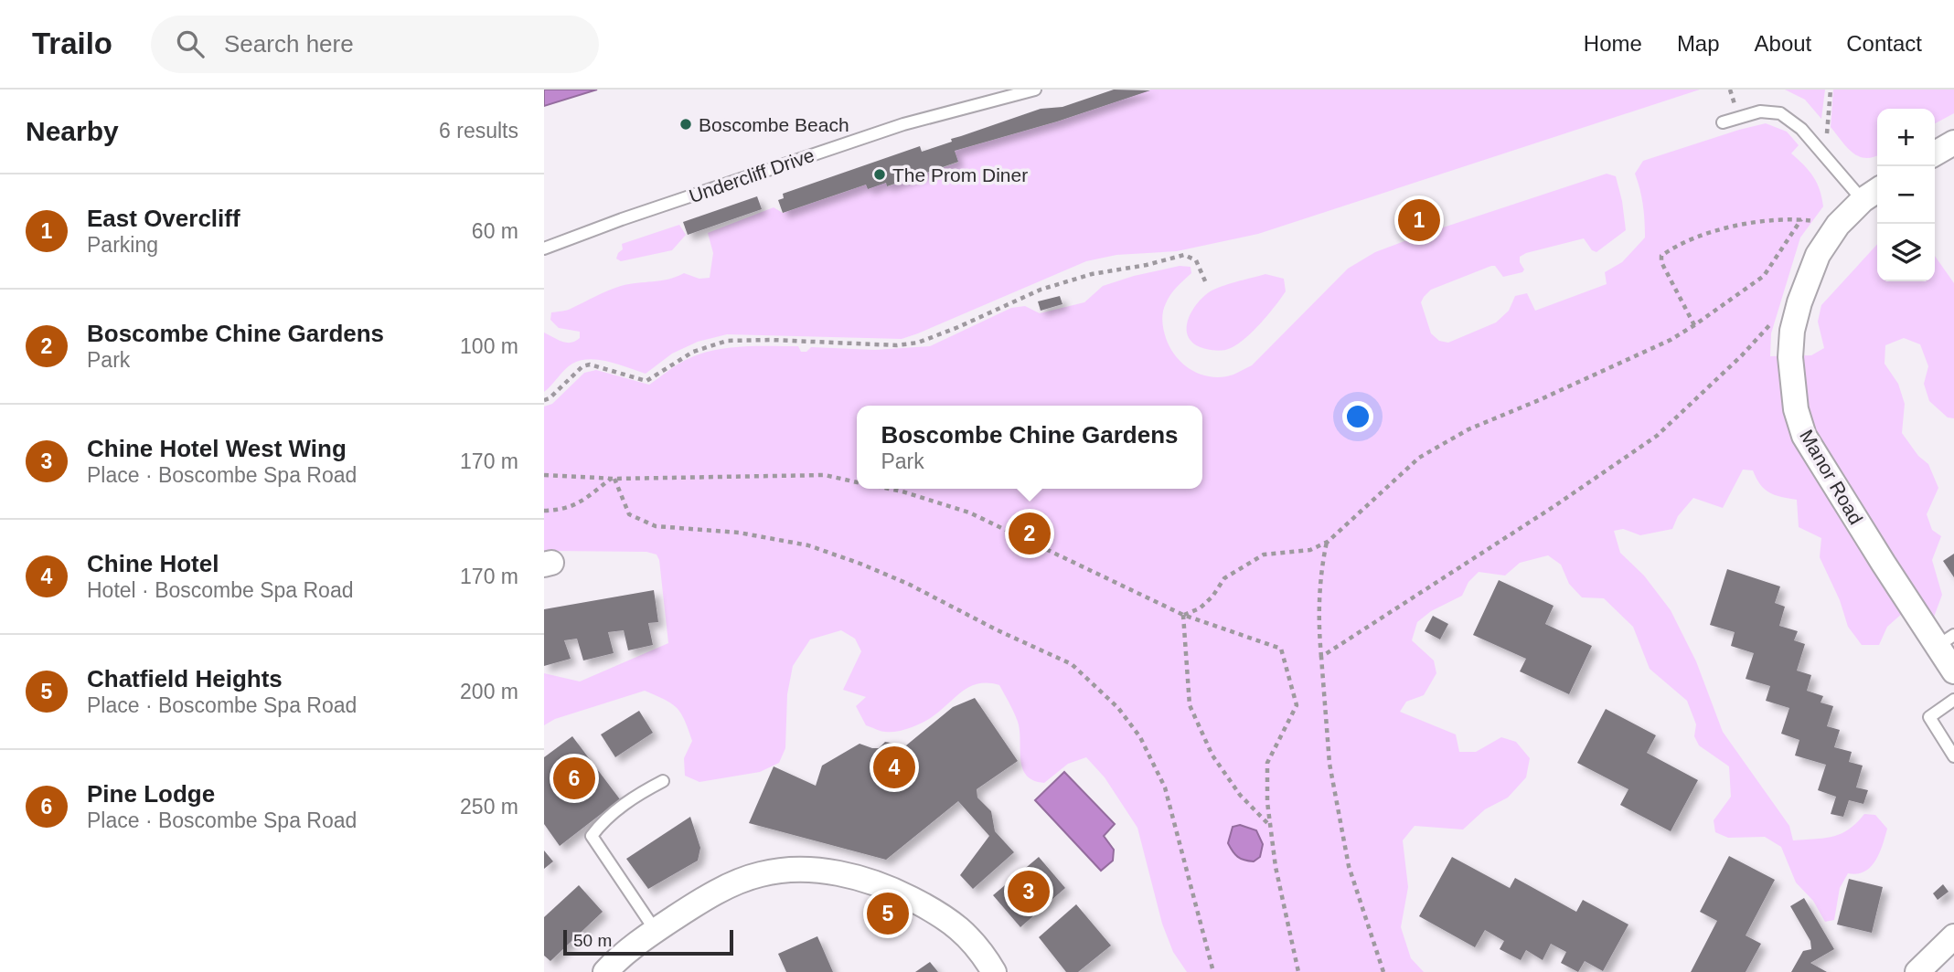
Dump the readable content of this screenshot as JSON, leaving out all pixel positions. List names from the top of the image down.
{
  "streets": {
    "street": ["Manor Road"],
    "lane": ["Undercliff Drive"]
  },
  "places": ["Boscombe Beach", "The Prom Diner"],
  "scale_bar": "50 m",
  "page": {
    "header": "Trailo",
    "search": "Search here",
    "nav": [
      "Home",
      "Map",
      "About",
      "Contact"
    ],
    "heading": ["Nearby", "6 results"],
    "map_buttons": ["+", "−"],
    "list": [
      {
        "mark": "1",
        "name": "East Overcliff",
        "note": "Parking",
        "value": "60 m"
      },
      {
        "mark": "2",
        "name": "Boscombe Chine Gardens",
        "note": "Park",
        "value": "100 m"
      },
      {
        "mark": "3",
        "name": "Chine Hotel West Wing",
        "note": "Place · Boscombe Spa Road",
        "value": "170 m"
      },
      {
        "mark": "4",
        "name": "Chine Hotel",
        "note": "Hotel · Boscombe Spa Road",
        "value": "170 m"
      },
      {
        "mark": "5",
        "name": "Chatfield Heights",
        "note": "Place · Boscombe Spa Road",
        "value": "200 m"
      },
      {
        "mark": "6",
        "name": "Pine Lodge",
        "note": "Place · Boscombe Spa Road",
        "value": "250 m"
      }
    ],
    "pins": [
      "1",
      "2",
      "4",
      "6",
      "3",
      "5"
    ],
    "popup": ["Boscombe Chine Gardens", "Park"],
    "scale": "50 m"
  }
}
